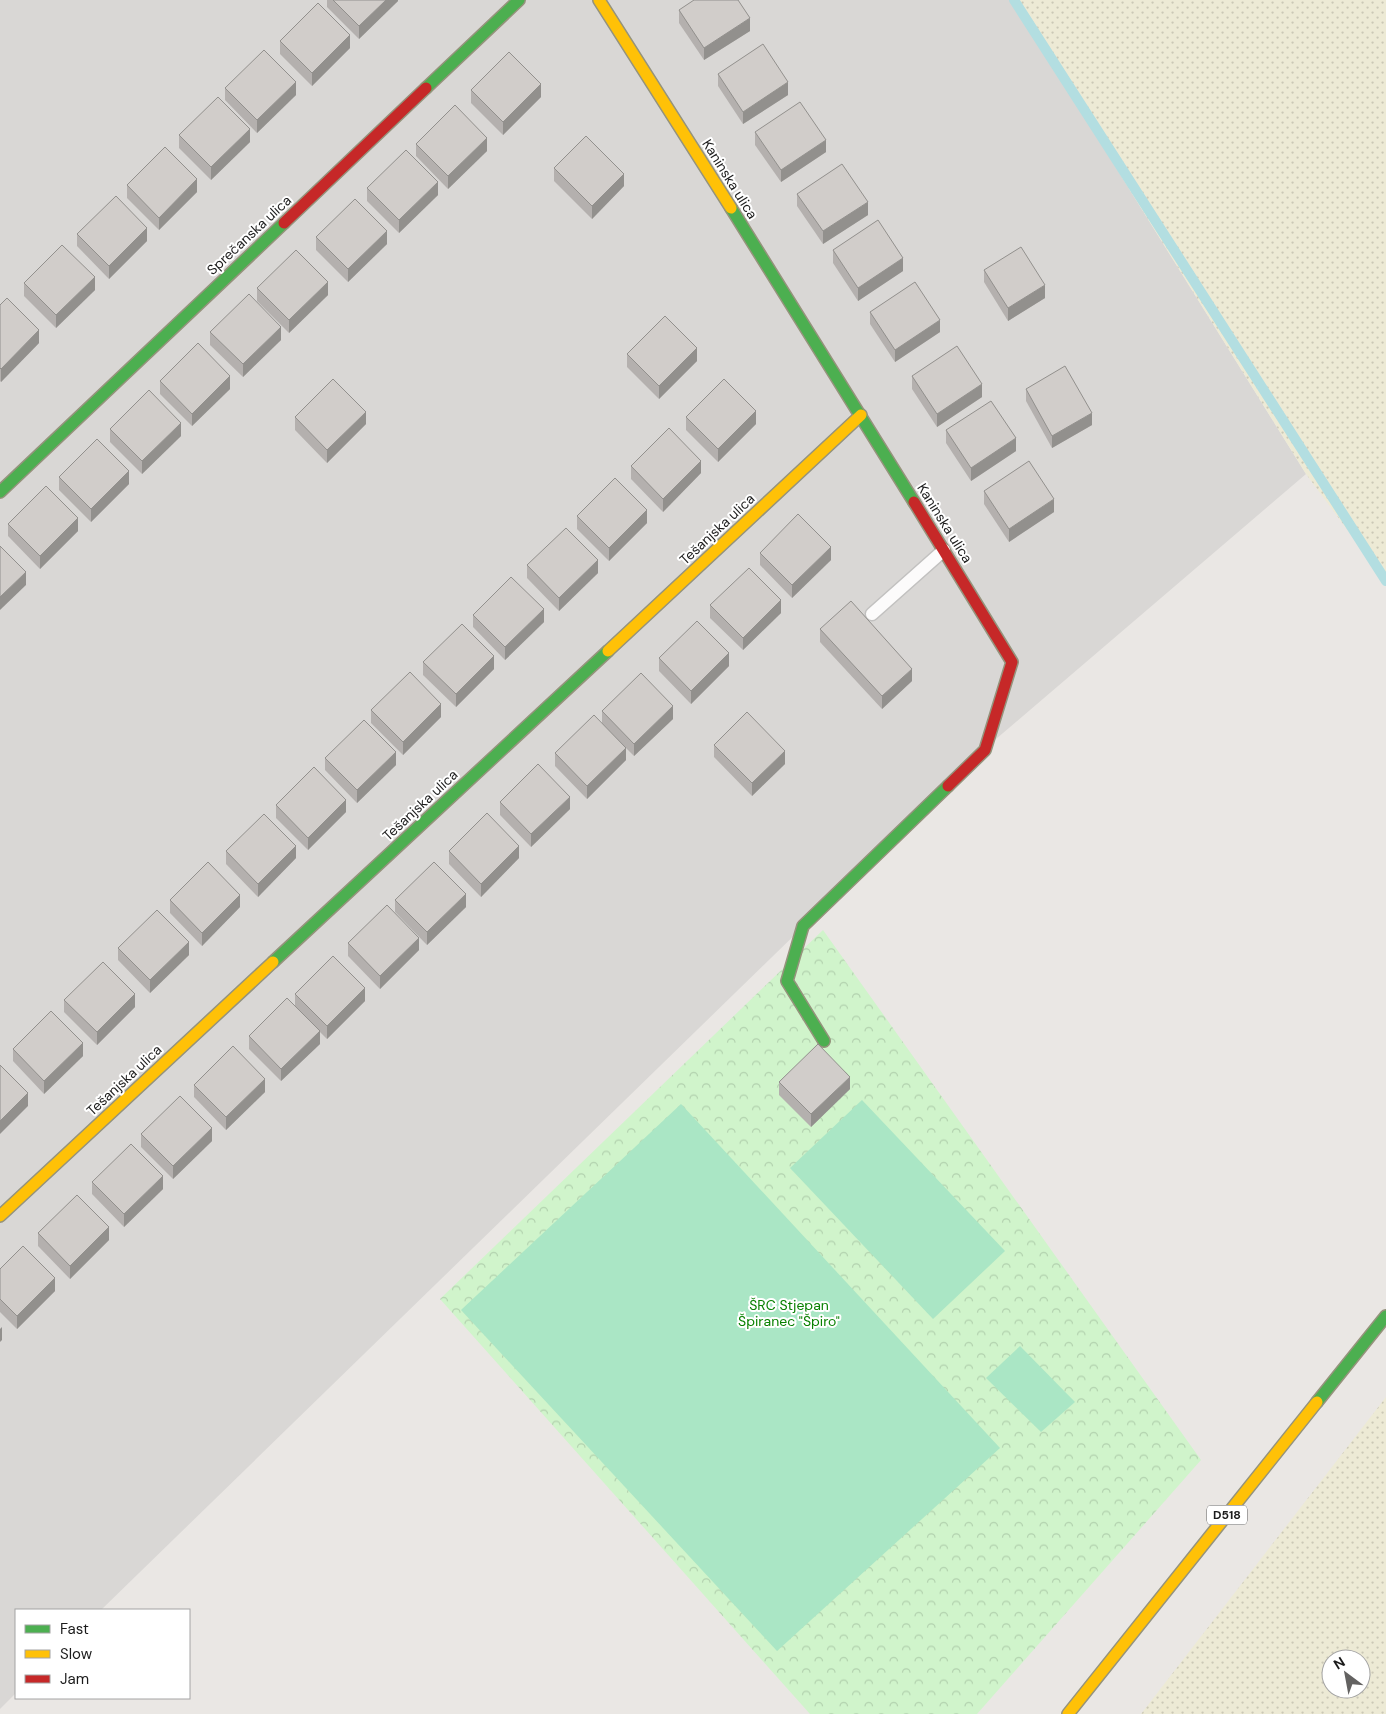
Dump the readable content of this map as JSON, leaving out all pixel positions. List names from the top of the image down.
{
  "streets": {
    "street": [
      "Kaninska ulica",
      "Sprečanska ulica",
      "Tešanjska ulica",
      "D518"
    ]
  },
  "crossings": [
    ["Kaninska ulica", "Tešanjska ulica"]
  ],
  "parks": ["ŠRC Stjepan Špiranec \"Špiro\""],
  "legend": ["Fast", "Slow", "Jam"],
  "north": "top left"
}
